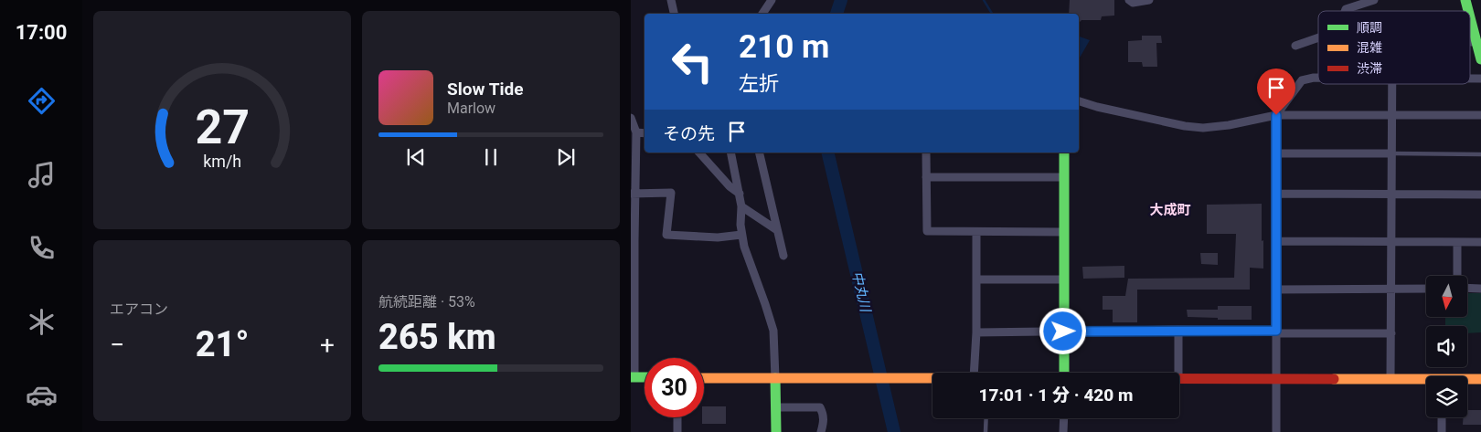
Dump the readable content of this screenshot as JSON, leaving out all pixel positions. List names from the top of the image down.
{
  "districts": ["大成町"],
  "water": ["中丸川"],
  "legend": ["順調", "混雑", "渋滞"],
  "north": "bottom",
  "page": {
    "tabs": "17:00",
    "turn": ["210 m", "左折"],
    "song": ["Slow Tide", "Marlow"],
    "then": "その先",
    "tile": [
      "エアコン",
      ["航続距離 · 53%", "265 km"]
    ],
    "heat": ["−", "21°", "+"],
    "limit": "30",
    "trip": "17:01 · 1 分 · 420 m",
    "gauge": ["27", "km/h"]
  }
}
